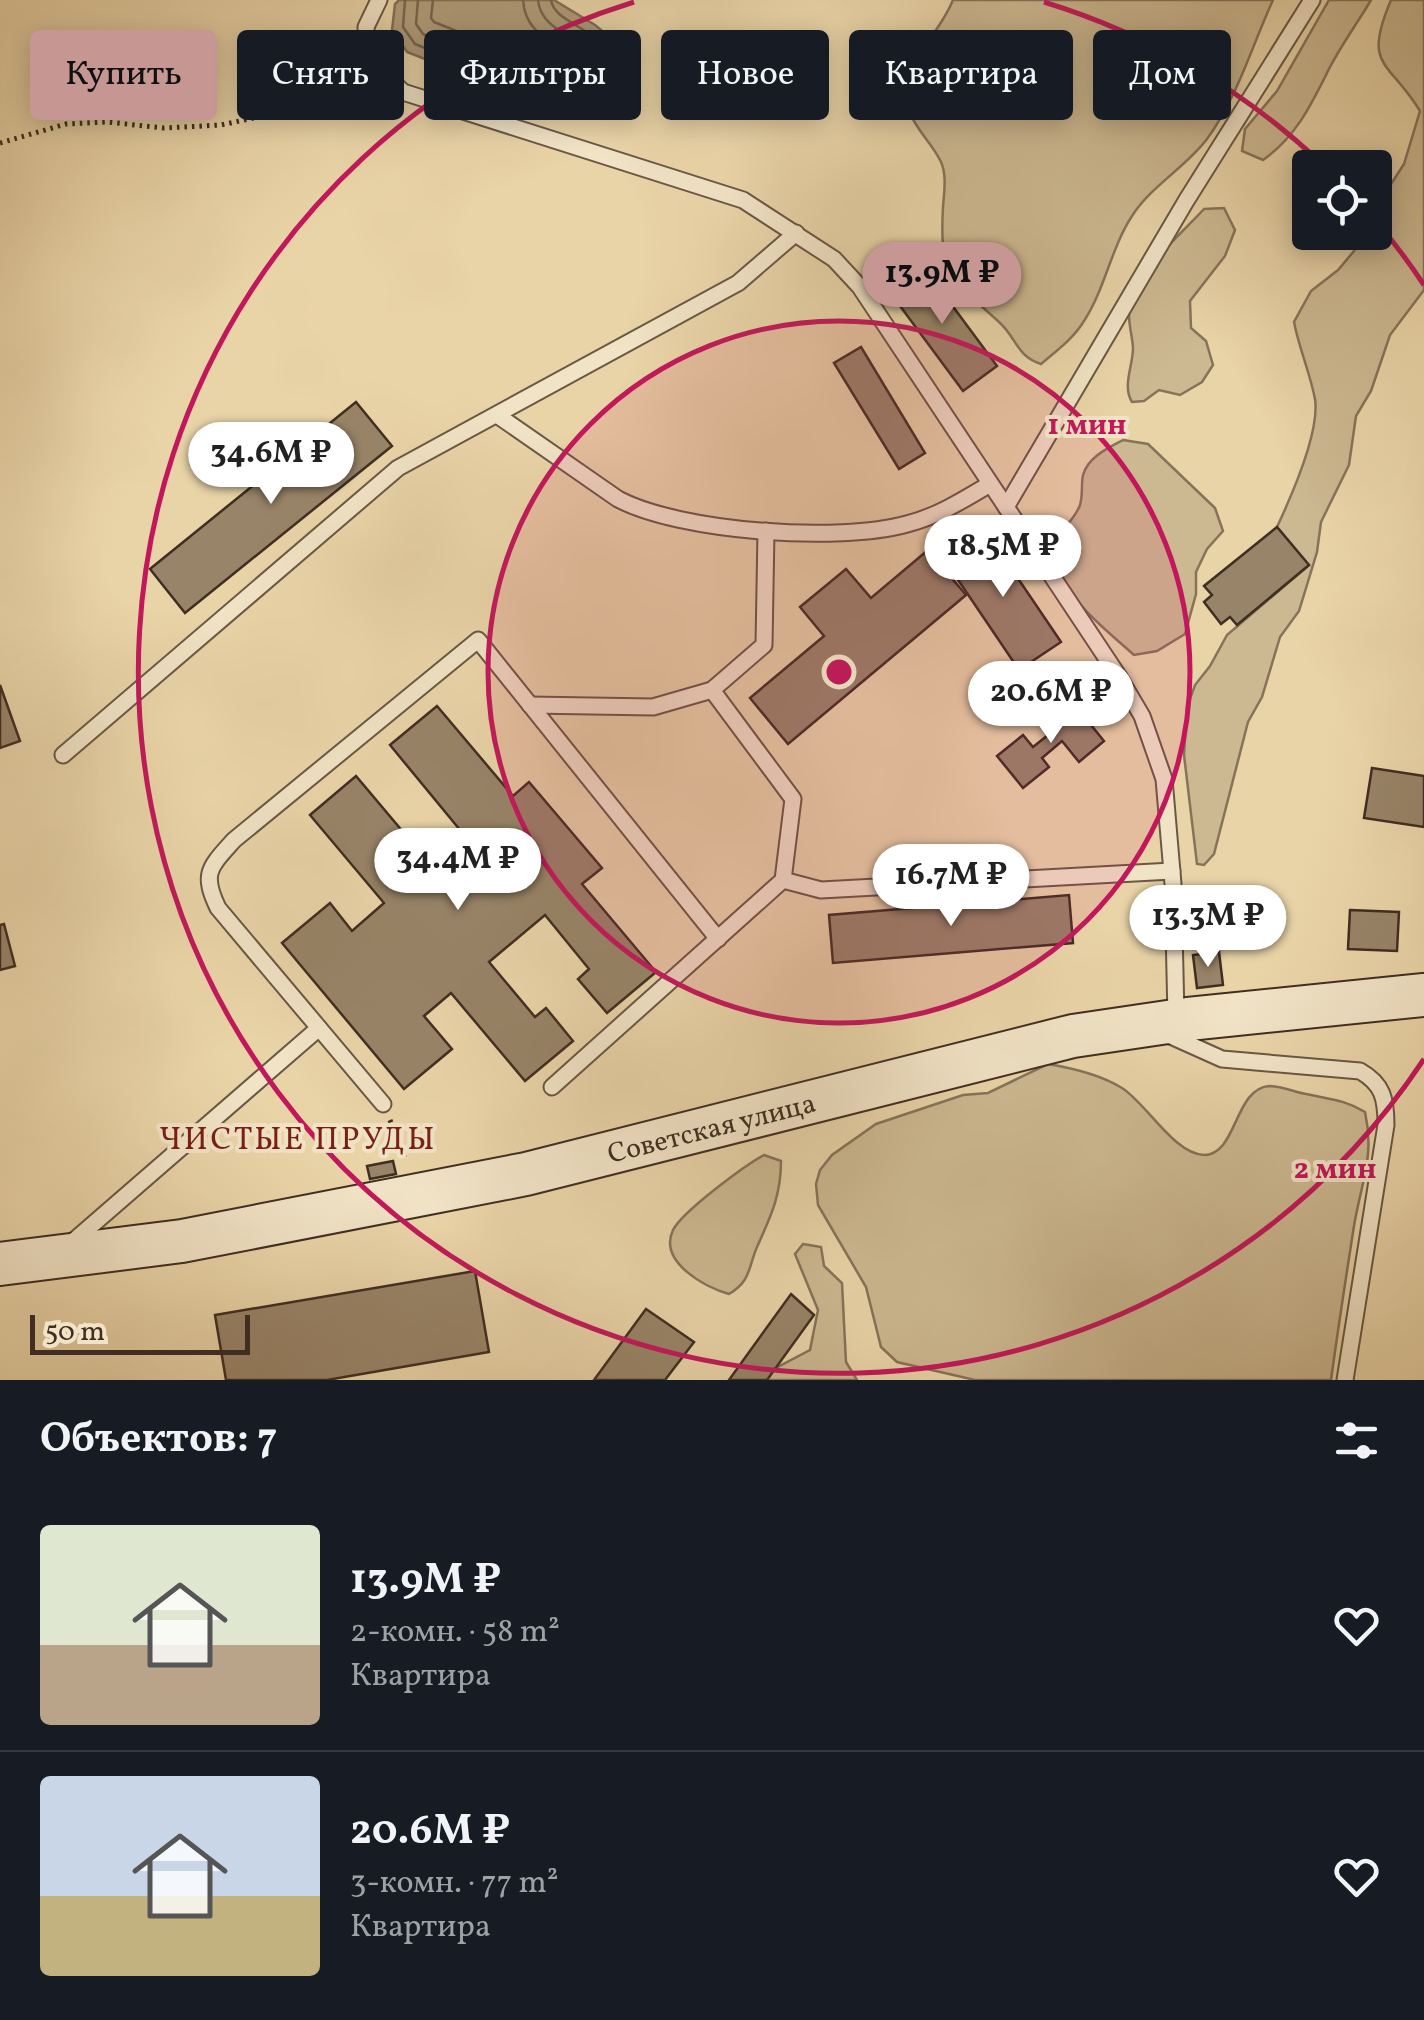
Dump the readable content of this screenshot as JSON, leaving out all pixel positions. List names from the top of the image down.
{
  "streets": {
    "street": ["Советская улица"]
  },
  "districts": ["ЧИСТЫЕ ПРУДЫ"],
  "scale_bar": "50 m",
  "page": {
    "chip": [
      "Купить",
      "Снять",
      "Фильтры",
      "Новое",
      "Квартира",
      "Дом"
    ],
    "price": [
      "13.9M ₽",
      "34.6M ₽",
      "18.5M ₽",
      "20.6M ₽",
      "34.4M ₽",
      "16.7M ₽",
      "13.3M ₽"
    ],
    "scale": "50 m",
    "heading": "Объектов: 7",
    "list": [
      {
        "name": "13.9M ₽",
        "note": "2-комн. · 58 m² · Квартира"
      },
      {
        "name": "20.6M ₽",
        "note": "3-комн. · 77 m² · Квартира"
      }
    ]
  },
  "rings": ["1 мин", "2 мин"]
}
